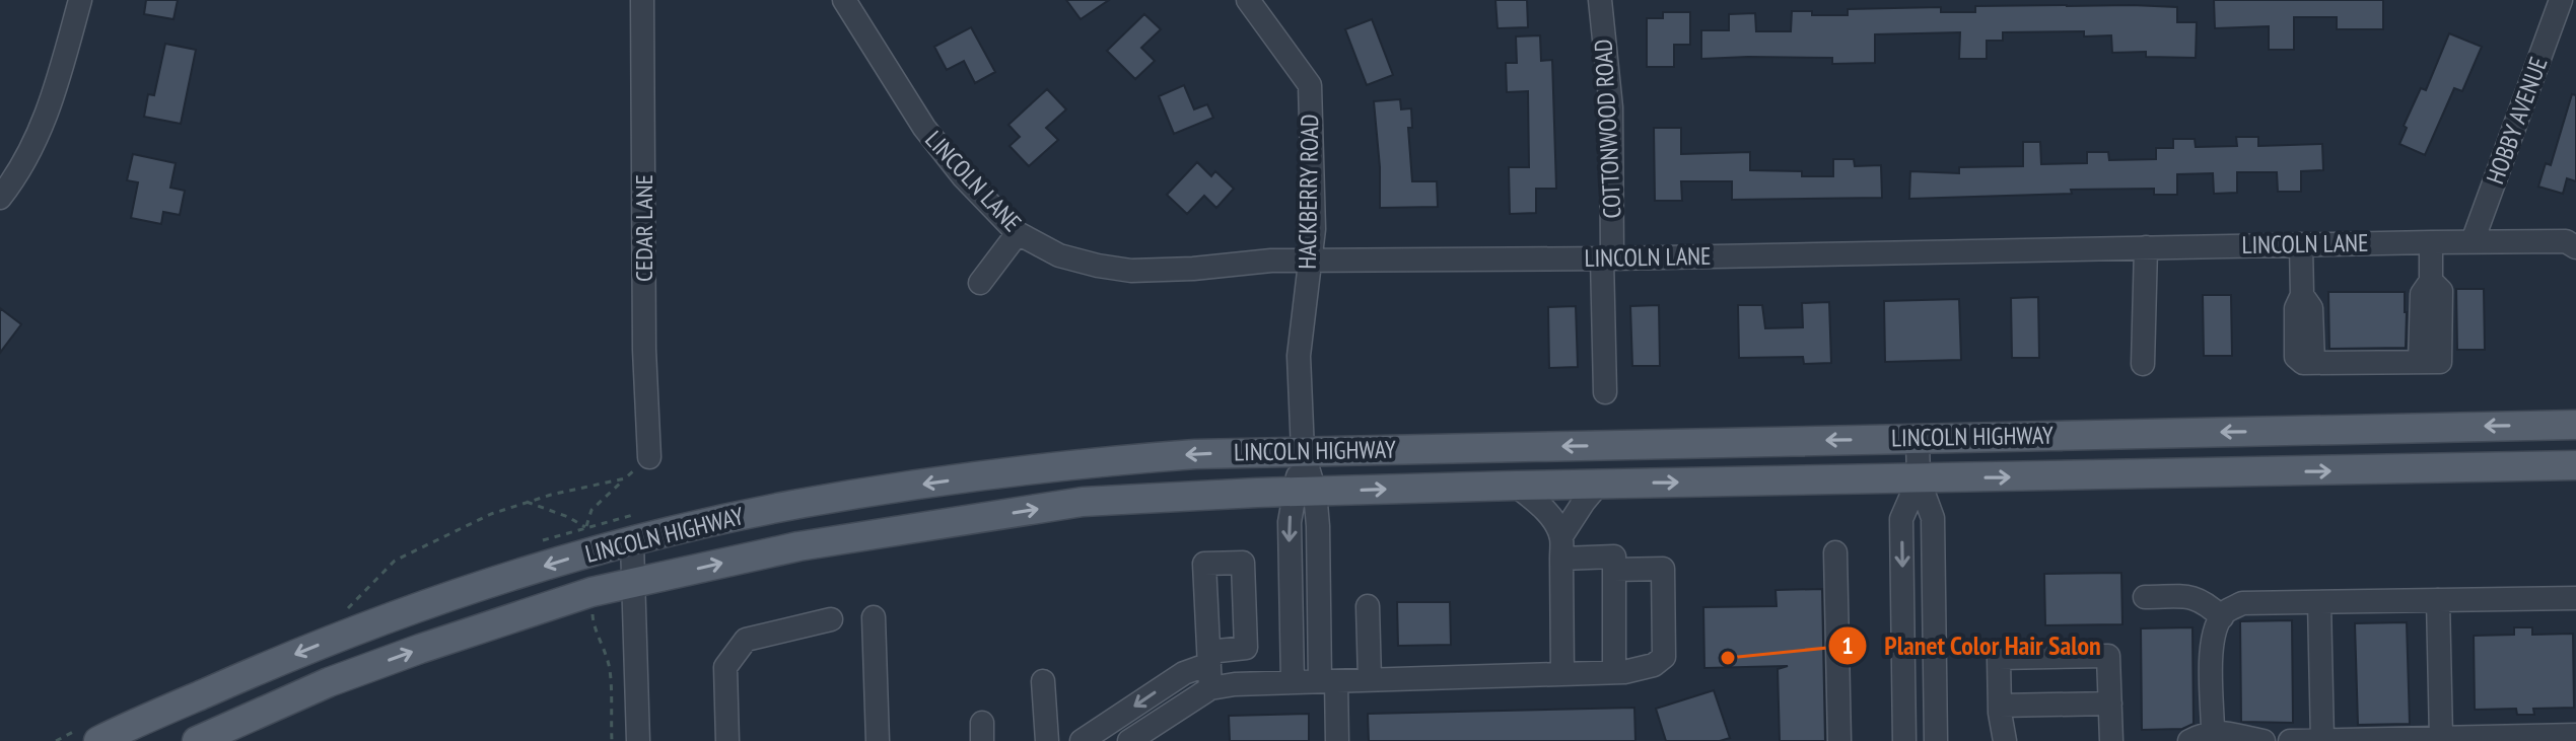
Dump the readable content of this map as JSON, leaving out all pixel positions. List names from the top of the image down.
{
  "streets": {
    "main road": ["LINCOLN HIGHWAY"],
    "street": [
      "HOBBY AVENUE",
      "COTTONWOOD ROAD",
      "LINCOLN LANE",
      "HACKBERRY ROAD",
      "CEDAR LANE"
    ]
  },
  "crossings": [
    ["HOBBY AVENUE", "LINCOLN LANE"],
    ["COTTONWOOD ROAD", "LINCOLN LANE"],
    ["LINCOLN LANE", "HACKBERRY ROAD"],
    ["HACKBERRY ROAD", "LINCOLN HIGHWAY"]
  ],
  "places": ["Planet Color Hair Salon"]
}
